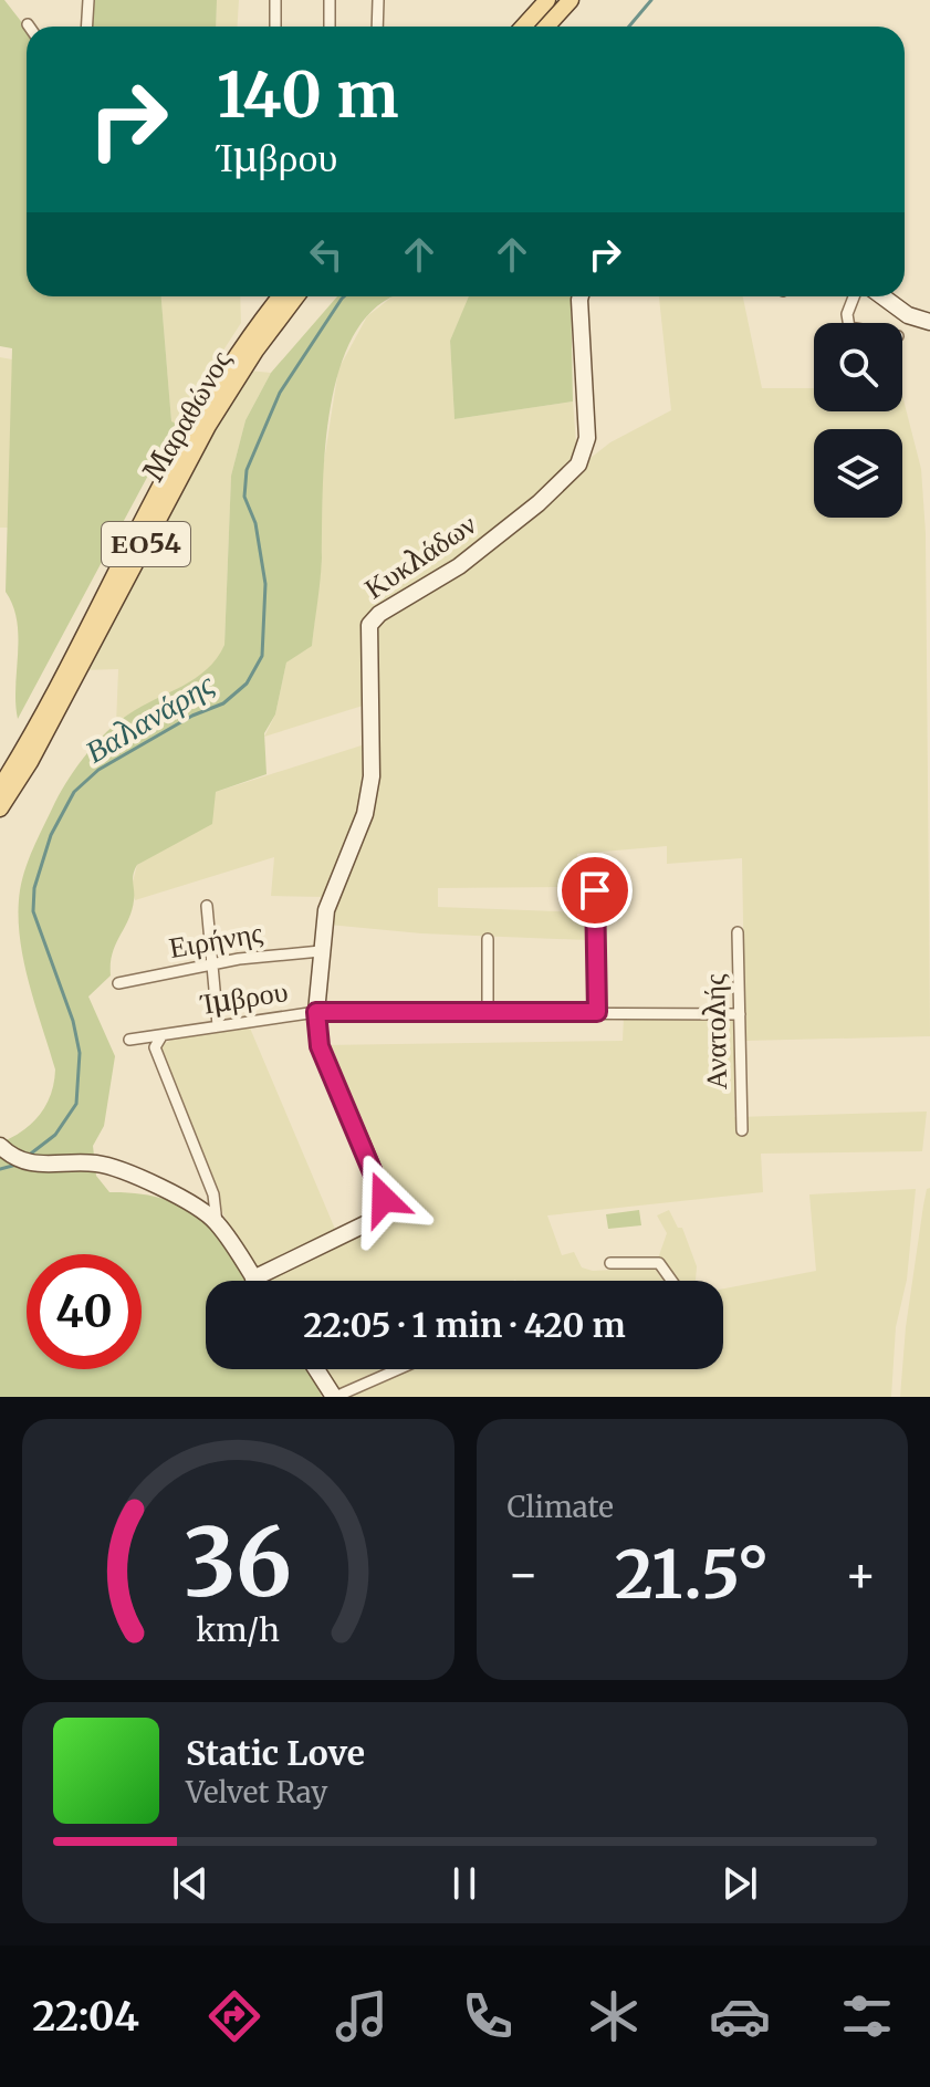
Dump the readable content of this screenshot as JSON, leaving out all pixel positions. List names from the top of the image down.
{
  "streets": {
    "main road": ["Μαραθώνος", "ΕΟ54"],
    "street": [
      "Κυκλάδων",
      "Ειρήνης",
      "Ίμβρου",
      "Ανατολής"
    ]
  },
  "crossings": [
    ["Κυκλάδων", "Ειρήνης"],
    ["Ίμβρου", "Ανατολής"]
  ],
  "water": ["Βαλανάρης"],
  "page": {
    "turn": ["140 m", "Ίμβρου"],
    "limit": "40",
    "trip": "22:05 · 1 min · 420 m",
    "tile": "Climate",
    "heat": ["−", "21.5°", "+"],
    "song": ["Static Love", "Velvet Ray"],
    "tabs": "22:04",
    "gauge": ["36", "km/h"]
  }
}
